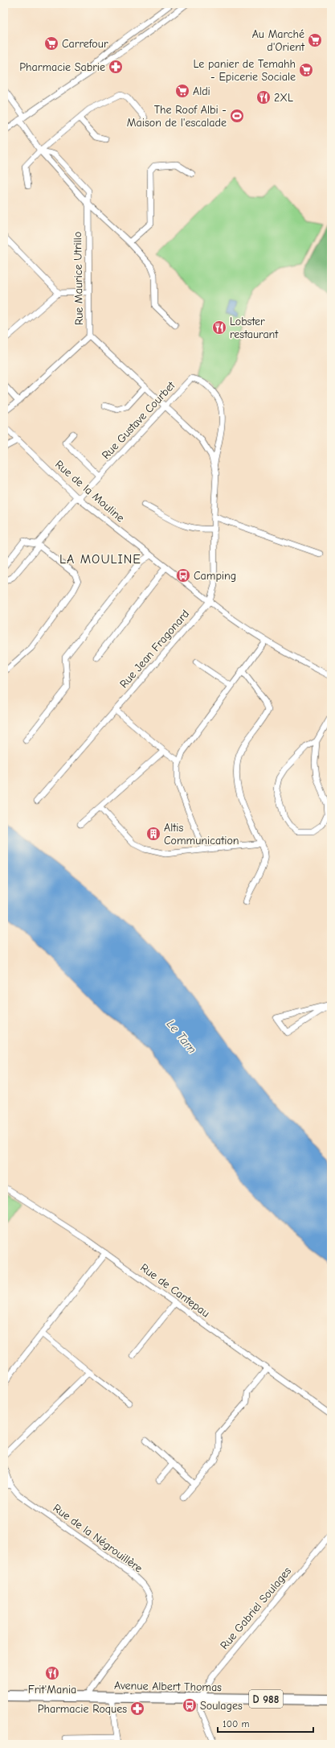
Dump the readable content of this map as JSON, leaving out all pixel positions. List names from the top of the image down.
{
  "streets": {
    "main road": ["Avenue Albert Thomas", "D 988"],
    "street": [
      "Rue Maurice Utrillo",
      "Rue Gustave Courbet",
      "Rue de la Mouline",
      "Rue Jean Fragonard",
      "Rue de Cantepau",
      "Rue de la Négrouillère",
      "Rue Gabriel Soulages"
    ]
  },
  "crossings": [
    ["Rue Gustave Courbet", "Rue de la Mouline"],
    ["Rue de la Mouline", "Rue Jean Fragonard"],
    ["Rue de la Négrouillère", "Avenue Albert Thomas"],
    ["Rue Gabriel Soulages", "Avenue Albert Thomas"]
  ],
  "districts": ["LA MOULINE"],
  "water": ["Le Tarn"],
  "places": {
    "supermarket": [
      "Au Marché d'Orient",
      "Carrefour",
      "Le panier de Temahh - Epicerie Sociale",
      "Aldi"
    ],
    "pharmacy": ["Pharmacie Sabrie", "Pharmacie Roques"],
    "restaurant": ["2XL", "Lobster restaurant", "Frit'Mania"],
    "sports": ["The Roof Albi - Maison de l'escalade"],
    "bus stop": ["Camping", "Soulages"],
    "building": ["Altis Communication"]
  },
  "scale_bar": "100 m"
}
